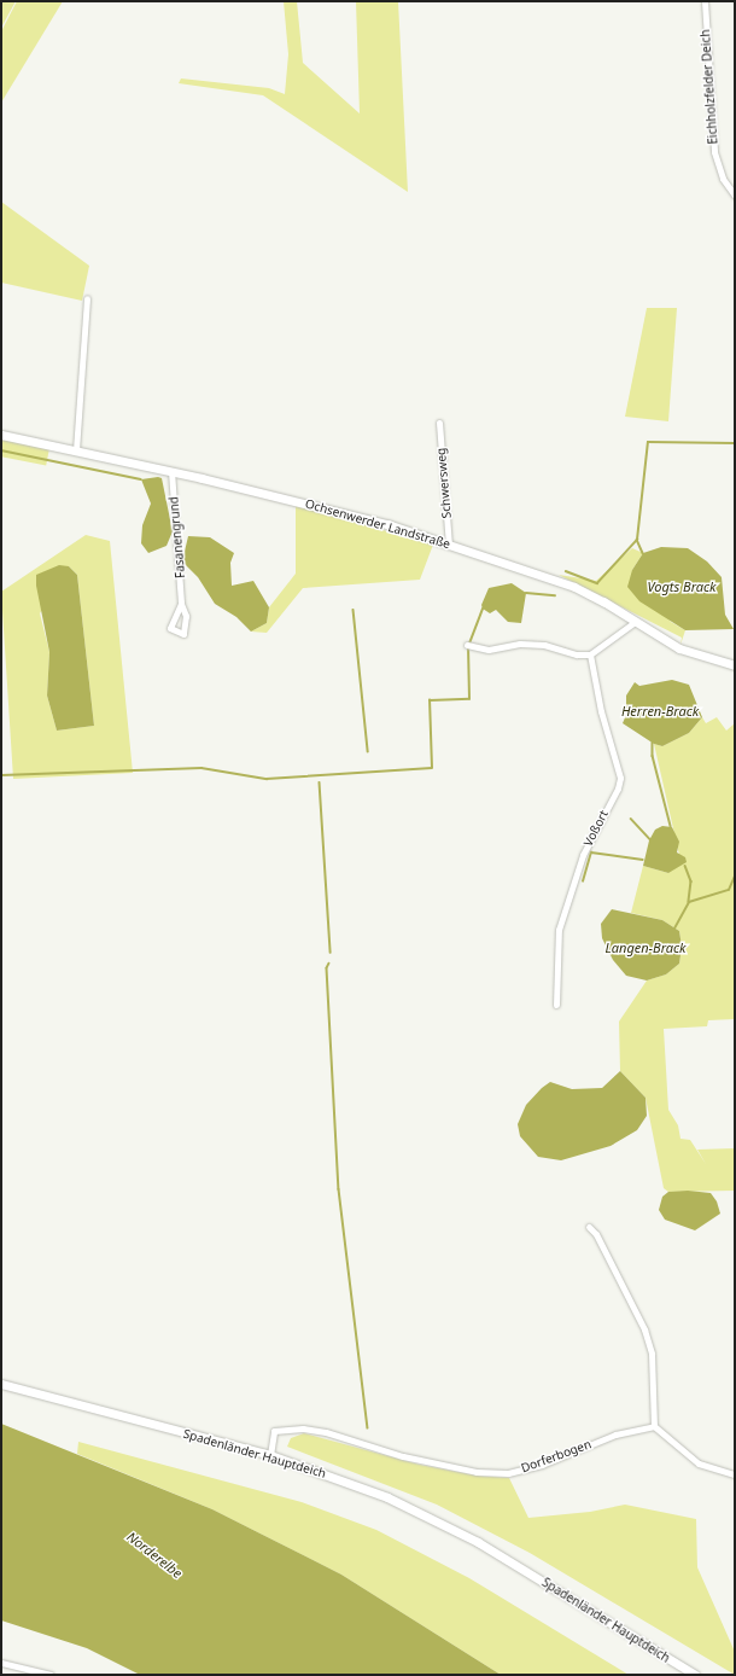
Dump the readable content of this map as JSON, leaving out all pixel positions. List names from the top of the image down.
{
  "streets": {
    "street": [
      "Eichholzfelder Deich",
      "Schwersweg",
      "Ochsenwerder Landstraße",
      "Fasanengrund",
      "Voßort",
      "Spadenländer Hauptdeich",
      "Dorferbogen"
    ]
  },
  "crossings": [
    ["Schwersweg", "Ochsenwerder Landstraße"],
    ["Ochsenwerder Landstraße", "Fasanengrund"],
    ["Spadenländer Hauptdeich", "Dorferbogen"]
  ],
  "water": [
    "Vogts Brack",
    "Herren-Brack",
    "Langen-Brack",
    "Norderelbe"
  ]
}
